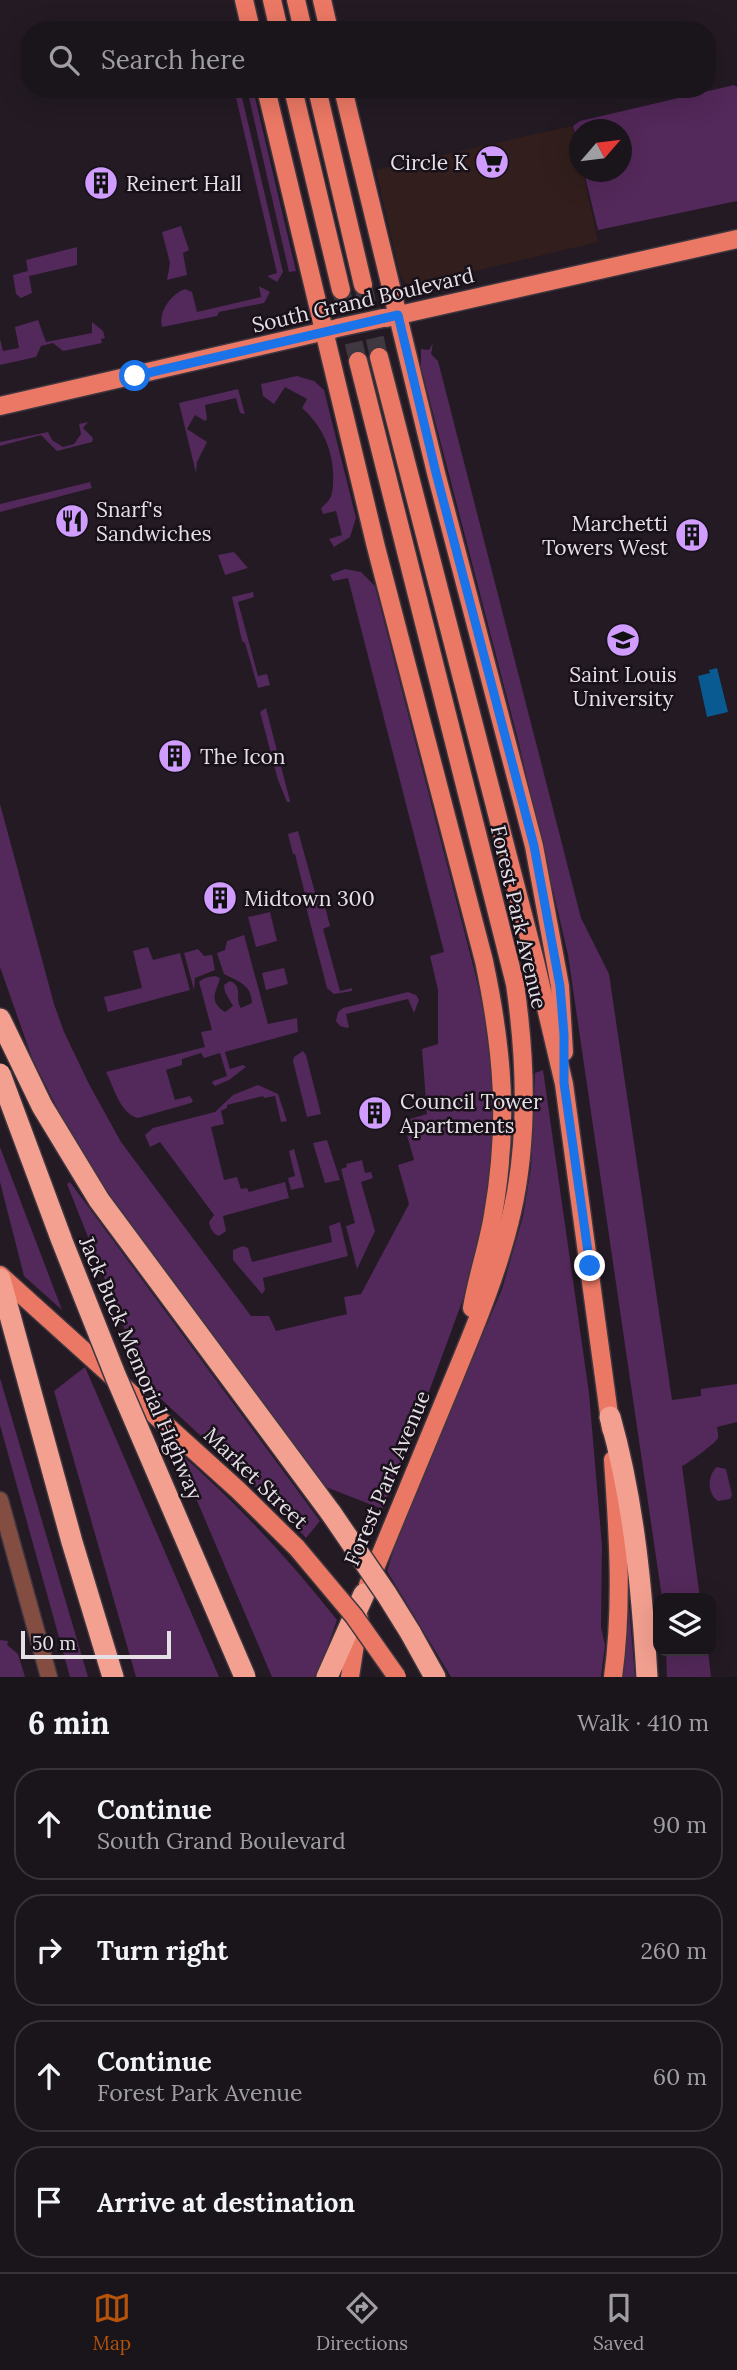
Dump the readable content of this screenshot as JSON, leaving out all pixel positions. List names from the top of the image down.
{
  "streets": {
    "highway": ["Jack Buck Memorial Highway"],
    "main road": ["South Grand Boulevard", "Forest Park Avenue", "Market Street"]
  },
  "places": {
    "supermarket": ["Circle K"],
    "building": [
      "Reinert Hall",
      "Marchetti Towers West",
      "The Icon",
      "Midtown 300",
      "Council Tower Apartments"
    ],
    "restaurant": ["Snarf's Sandwiches"],
    "school or university": ["Saint Louis University"]
  },
  "scale_bar": "50 m",
  "north": "top right",
  "page": {
    "search": "Search here",
    "scale": "50 m",
    "heading": ["6 min", "Walk · 410 m"],
    "list": [
      ["Continue", "South Grand Boulevard", "90 m"],
      ["Turn right", "260 m"],
      ["Continue", "Forest Park Avenue", "60 m"],
      "Arrive at destination"
    ],
    "nav": ["Map", "Directions", "Saved"]
  }
}
